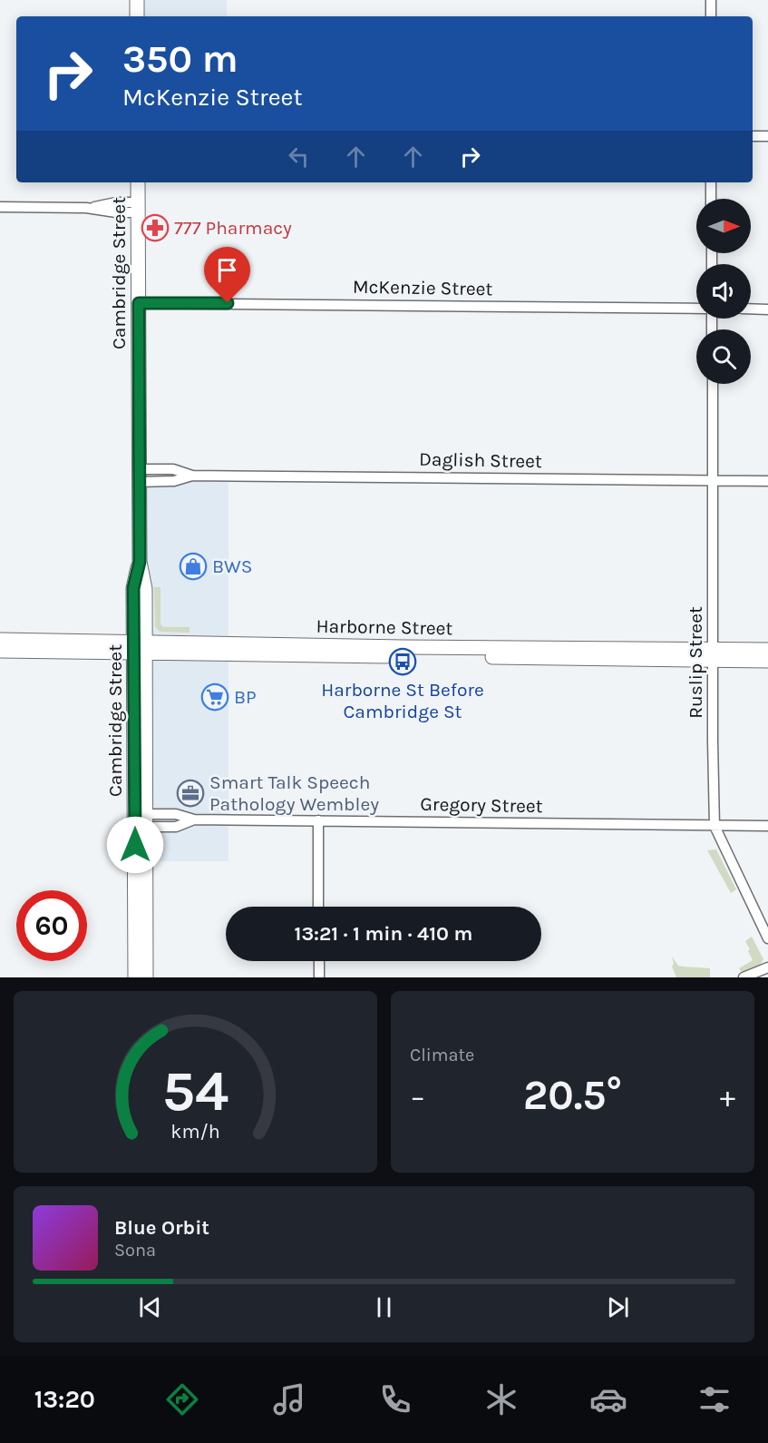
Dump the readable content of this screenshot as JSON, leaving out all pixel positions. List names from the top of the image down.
{
  "streets": {
    "main road": ["Cambridge Street", "Harborne Street"],
    "street": [
      "McKenzie Street",
      "Daglish Street",
      "Ruslip Street",
      "Gregory Street"
    ]
  },
  "crossings": [
    ["Cambridge Street", "McKenzie Street"],
    ["Cambridge Street", "Daglish Street"],
    ["Cambridge Street", "Harborne Street"],
    ["Cambridge Street", "Gregory Street"],
    ["Daglish Street", "Ruslip Street"],
    ["Harborne Street", "Ruslip Street"],
    ["Ruslip Street", "Gregory Street"]
  ],
  "places": {
    "pharmacy": ["777 Pharmacy"],
    "shop": ["BWS"],
    "bus stop": ["Harborne St Before Cambridge St"],
    "supermarket": ["BP"],
    "office": ["Smart Talk Speech Pathology Wembley"]
  },
  "north": "right",
  "page": {
    "turn": ["350 m", "McKenzie Street"],
    "limit": "60",
    "trip": "13:21 · 1 min · 410 m",
    "tile": "Climate",
    "heat": ["−", "20.5°", "+"],
    "song": ["Blue Orbit", "Sona"],
    "tabs": "13:20",
    "gauge": ["54", "km/h"]
  }
}
